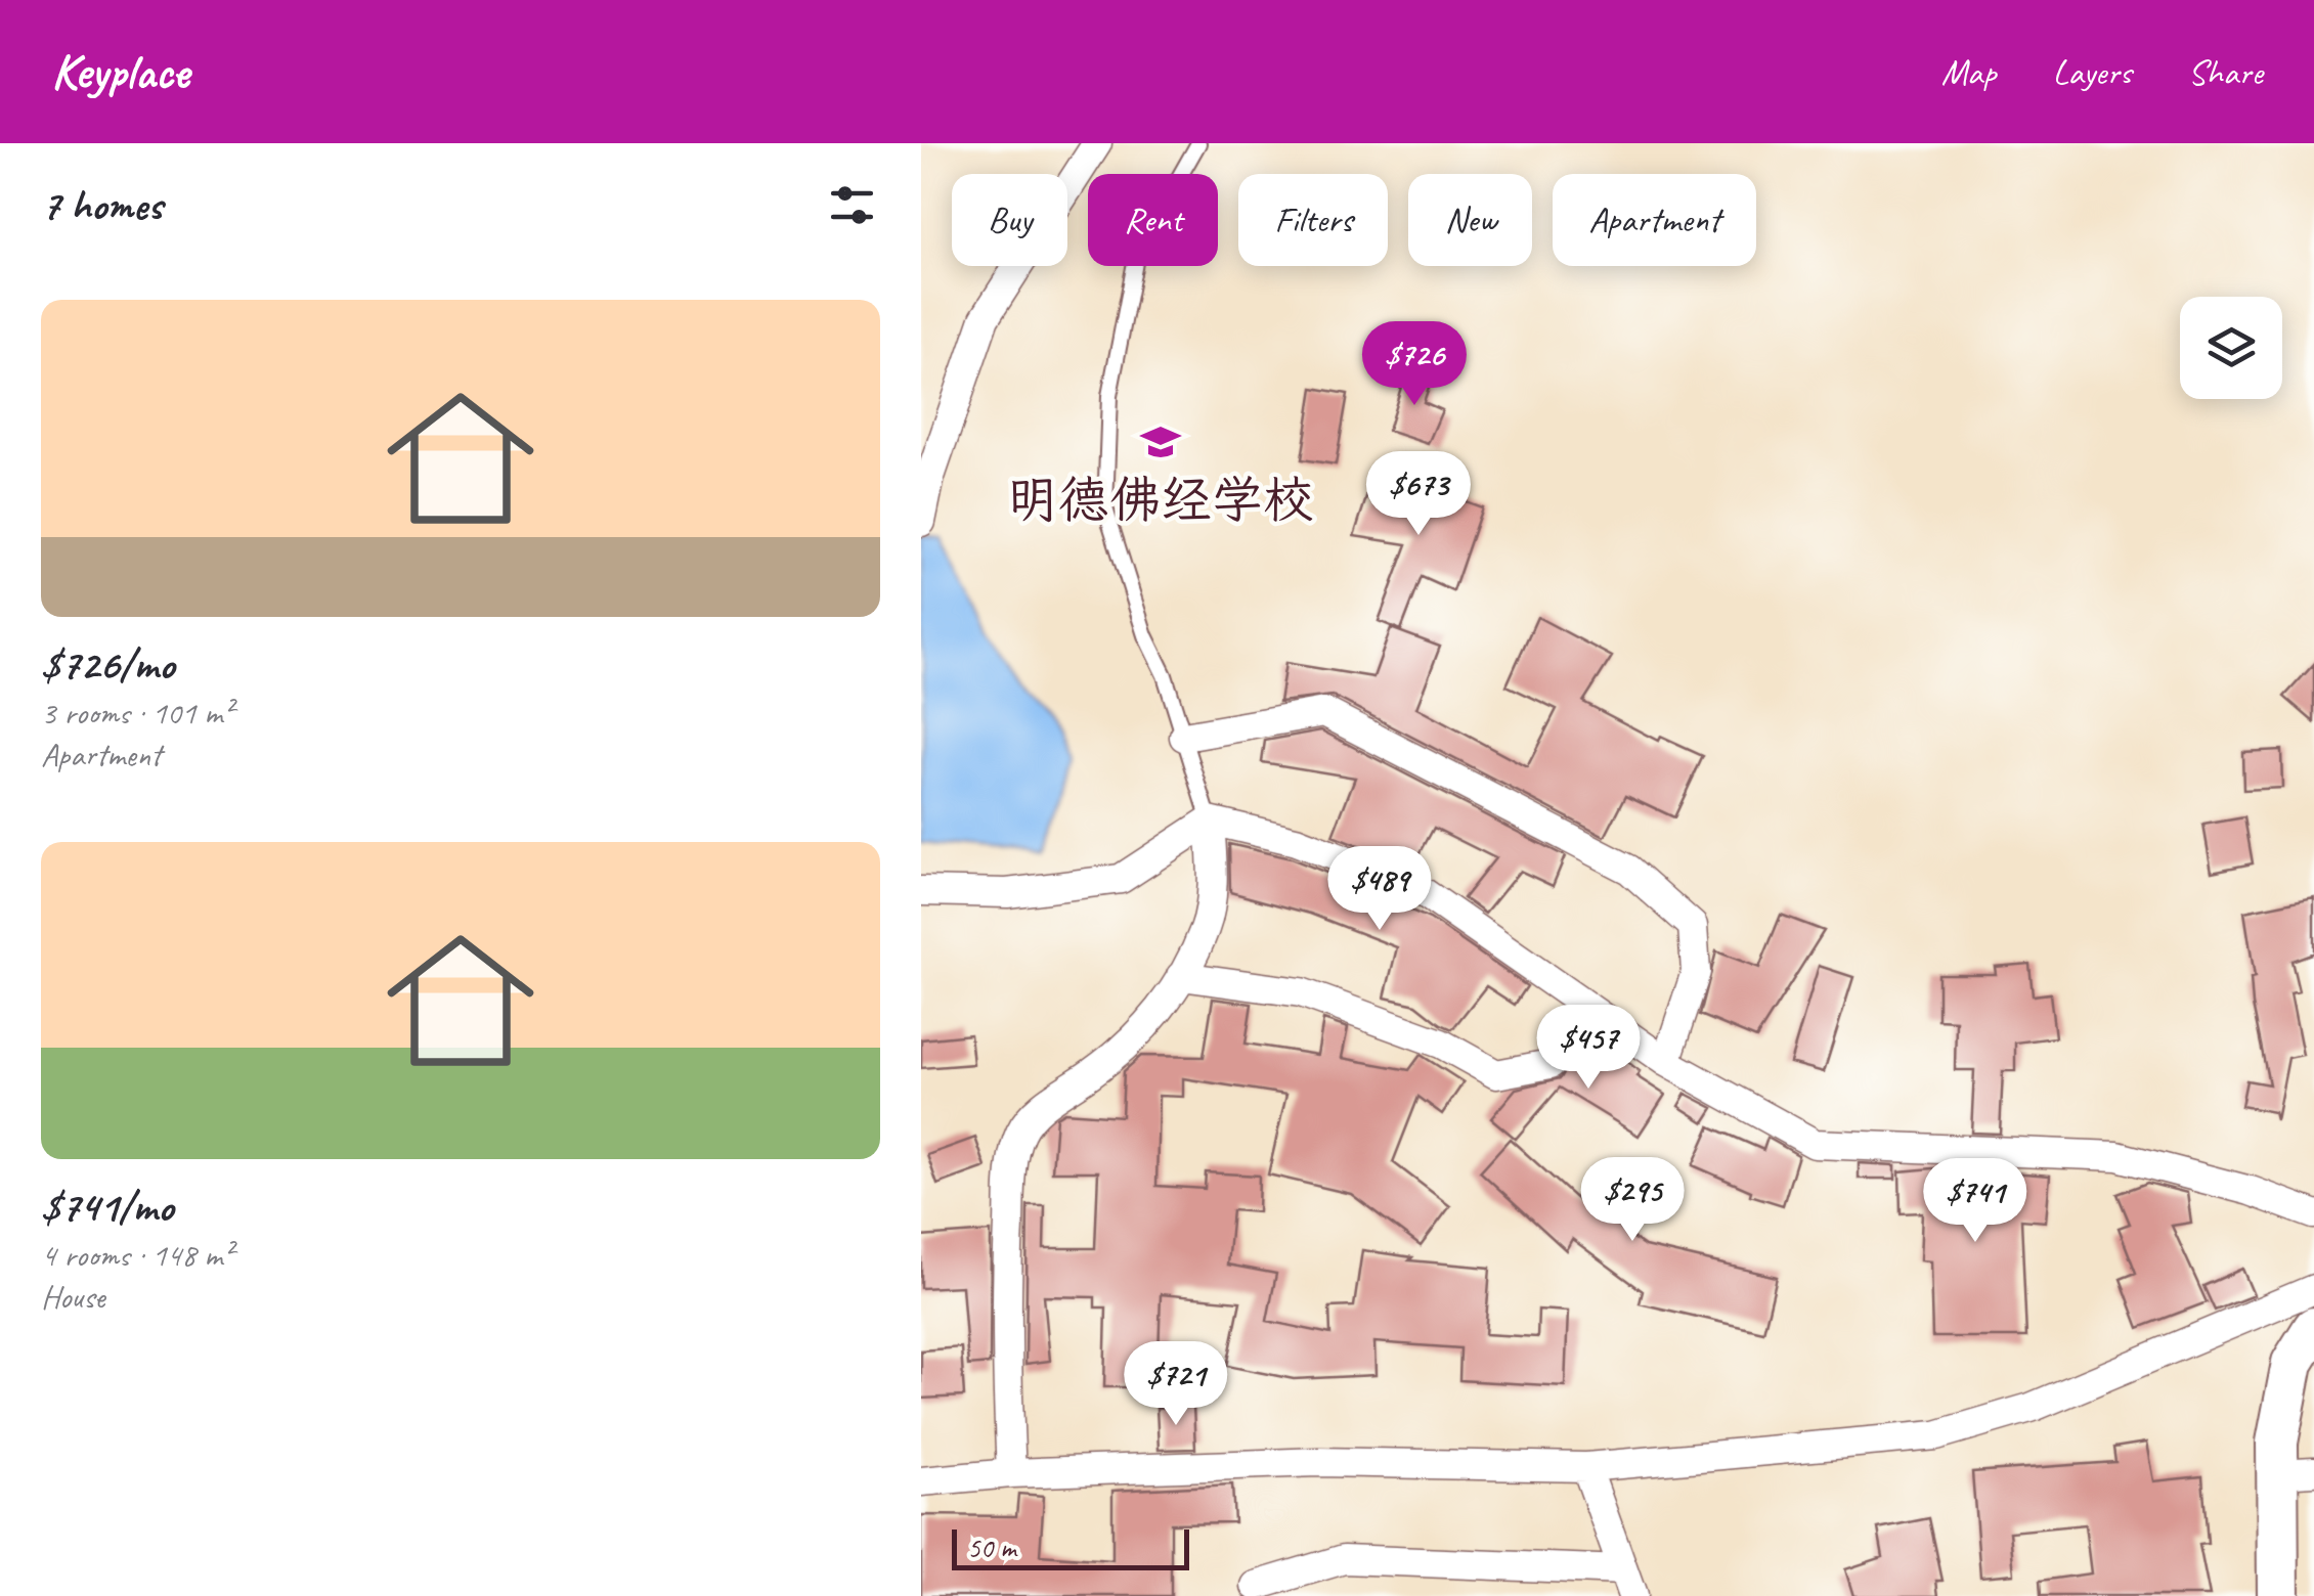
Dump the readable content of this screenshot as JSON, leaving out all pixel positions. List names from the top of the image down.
{
  "places": {
    "school or university": ["明德佛经学校"]
  },
  "scale_bar": "50 m",
  "page": {
    "header": "Keyplace",
    "nav": ["Map", "Layers", "Share"],
    "heading": "7 homes",
    "chip": [
      "Buy",
      "Rent",
      "Filters",
      "New",
      "Apartment"
    ],
    "list": [
      {
        "name": "$726/mo",
        "note": "3 rooms · 101 m² · Apartment"
      },
      {
        "name": "$741/mo",
        "note": "4 rooms · 148 m² · House"
      }
    ],
    "price": [
      "$726",
      "$673",
      "$489",
      "$457",
      "$295",
      "$741",
      "$721"
    ],
    "scale": "50 m"
  }
}
